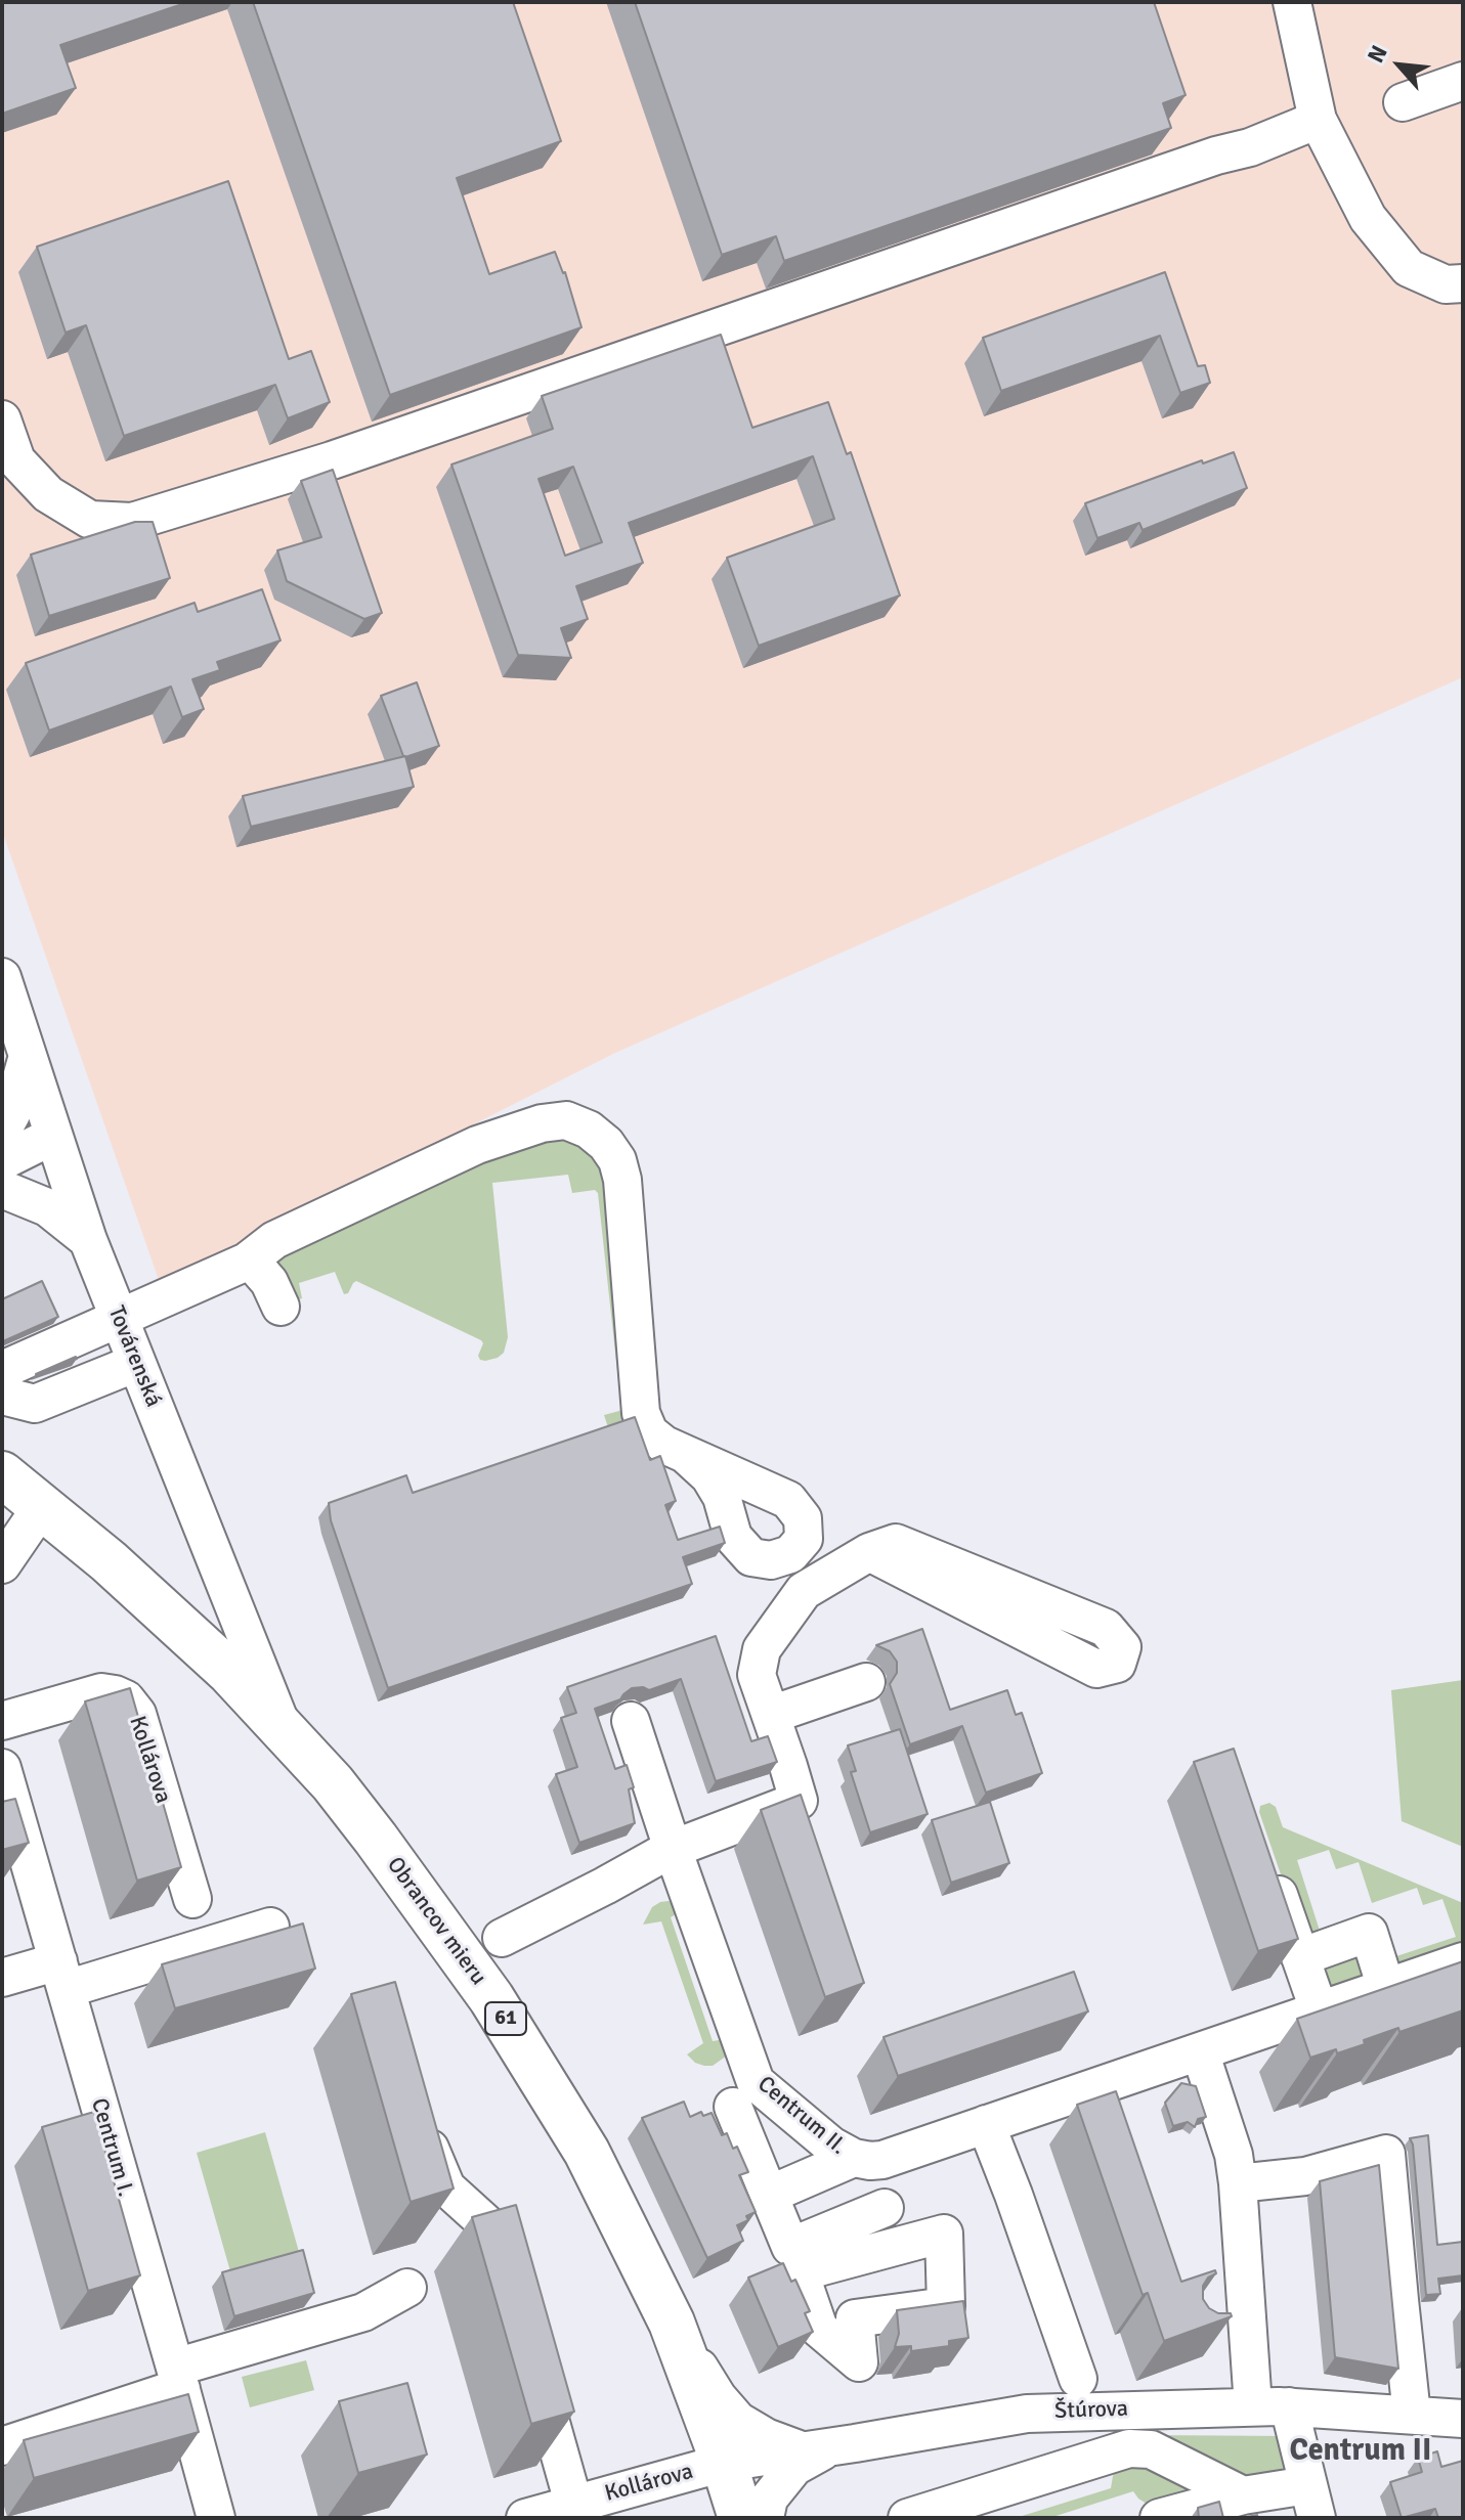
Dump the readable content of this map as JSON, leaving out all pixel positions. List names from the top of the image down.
{
  "streets": {
    "main road": ["Obrancov mieru", "61"],
    "street": [
      "Továrenská",
      "Kollárova",
      "Centrum II.",
      "Centrum I.",
      "Štúrova"
    ]
  },
  "crossings": [
    ["Továrenská", "Obrancov mieru"],
    ["Kollárova", "Obrancov mieru"],
    ["Kollárova", "Štúrova"],
    ["Obrancov mieru", "Štúrova"]
  ],
  "districts": ["Centrum II"],
  "north": "top left"
}
